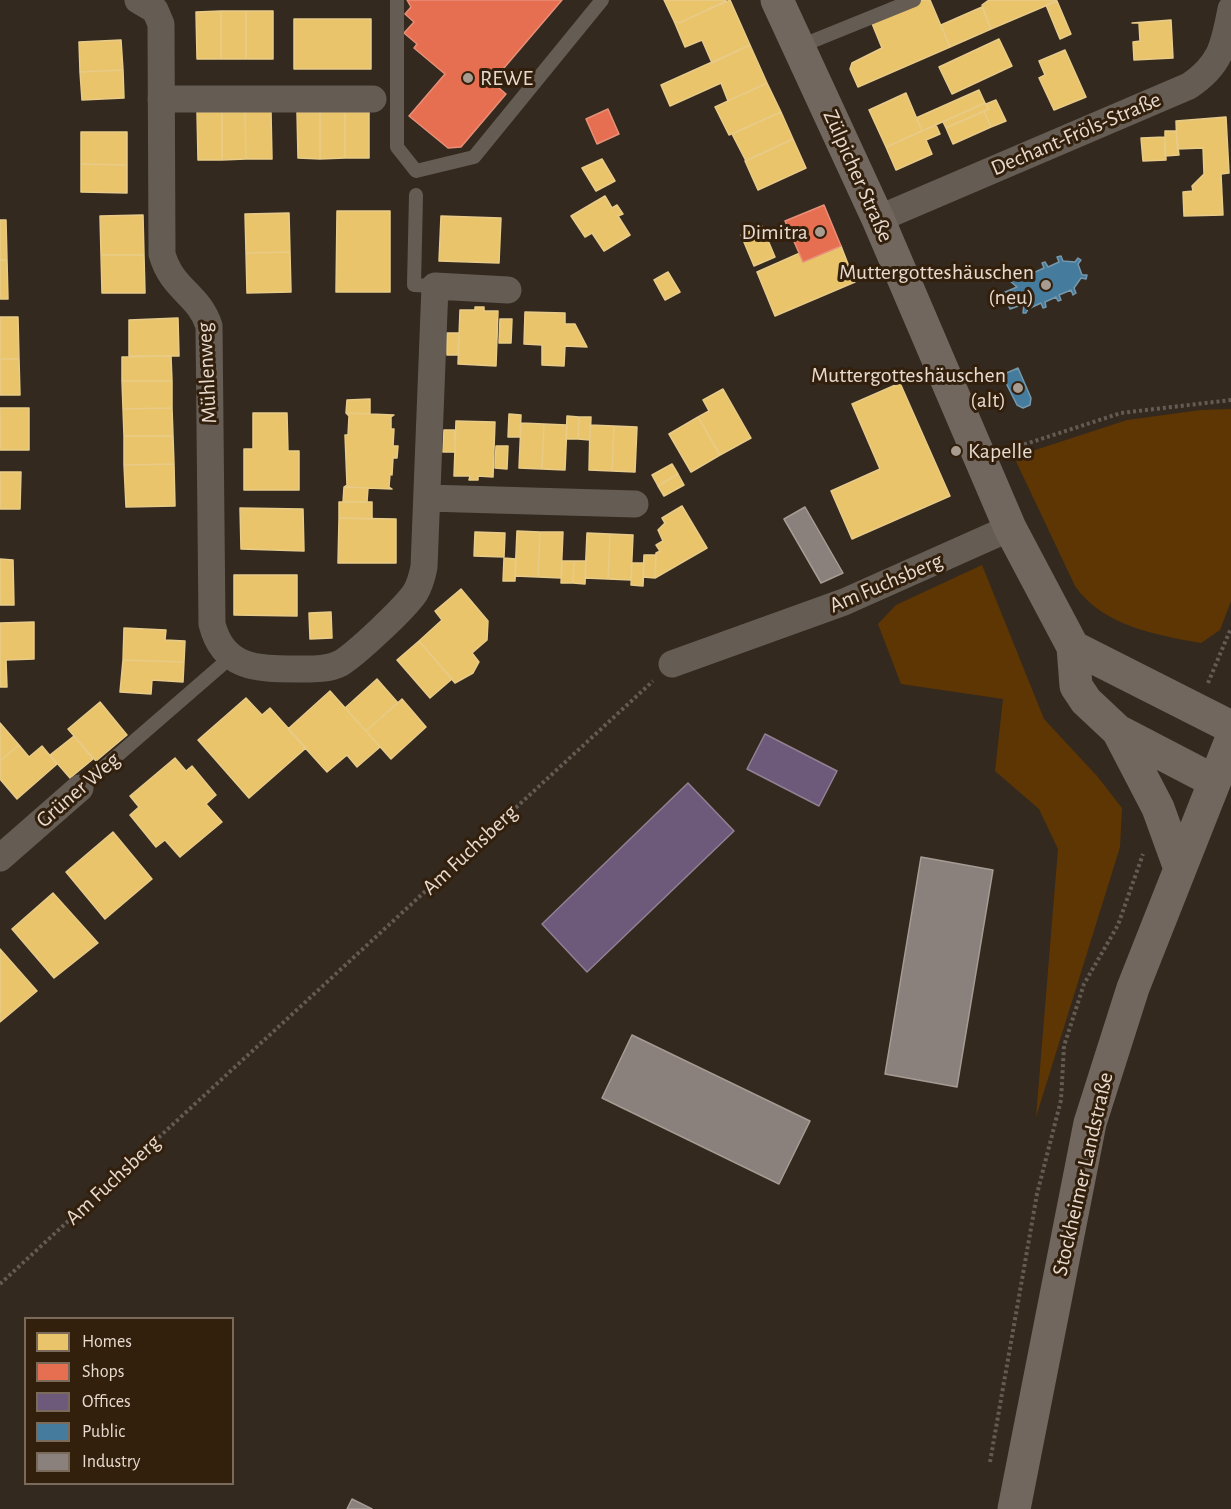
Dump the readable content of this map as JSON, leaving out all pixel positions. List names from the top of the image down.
{
  "streets": {
    "street": [
      "Dechant-Fröls-Straße",
      "Zülpicher Straße",
      "Mühlenweg",
      "Am Fuchsberg",
      "Grüner Weg",
      "Stockheimer Landstraße"
    ]
  },
  "crossings": [
    ["Dechant-Fröls-Straße", "Zülpicher Straße"],
    ["Zülpicher Straße", "Am Fuchsberg"],
    ["Zülpicher Straße", "Stockheimer Landstraße"],
    ["Mühlenweg", "Grüner Weg"]
  ],
  "places": [
    "REWE",
    "Dimitra",
    "Muttergotteshäuschen (neu)",
    "Muttergotteshäuschen (alt)",
    "Kapelle"
  ],
  "legend": [
    "Homes",
    "Shops",
    "Offices",
    "Public",
    "Industry"
  ]
}
